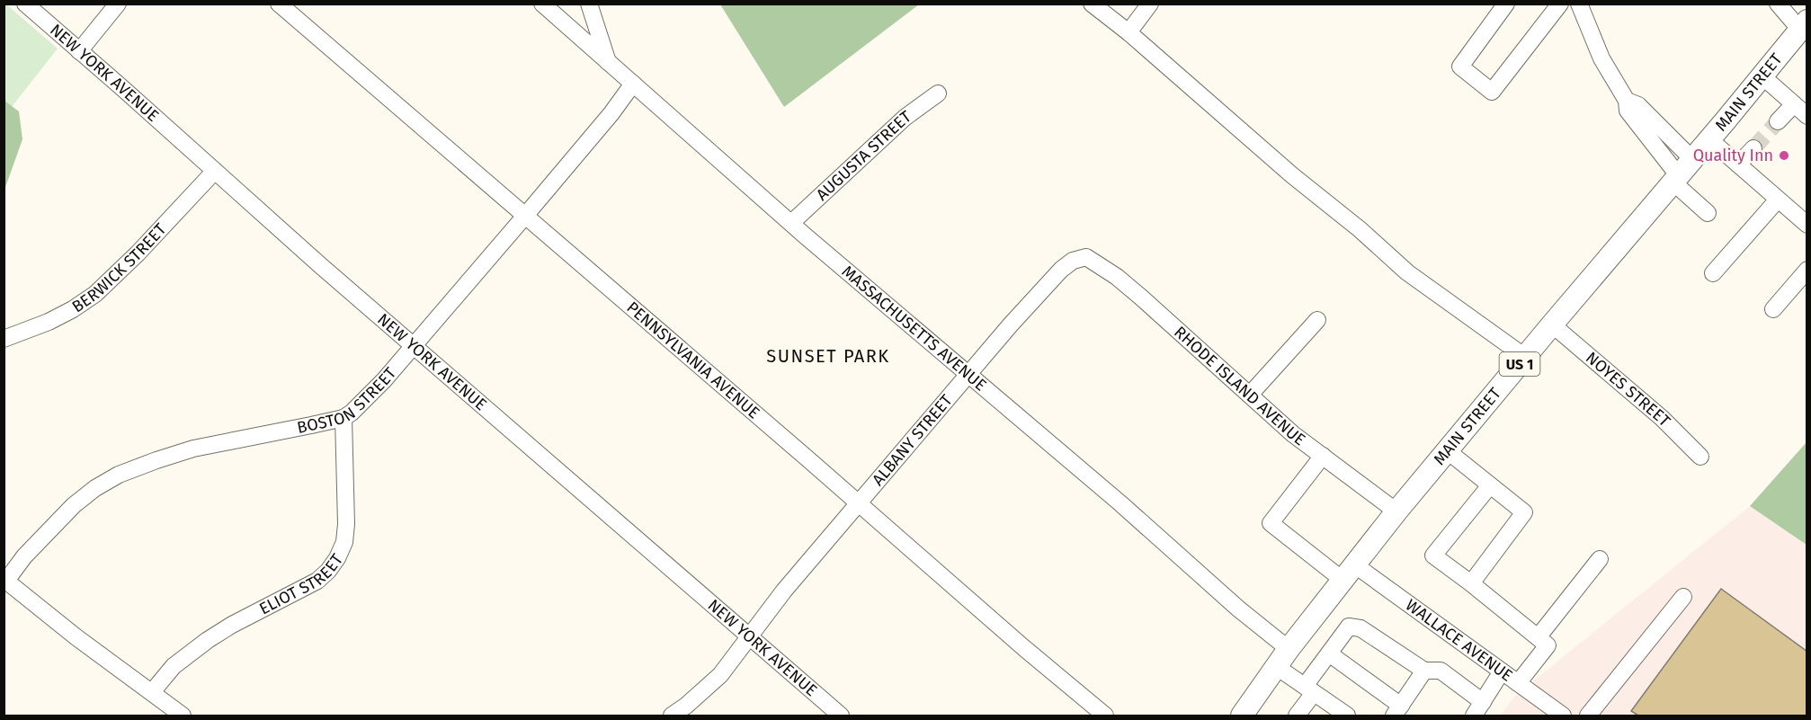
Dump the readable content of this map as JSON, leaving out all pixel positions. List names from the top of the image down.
{
  "streets": {
    "main road": ["MAIN STREET", "US 1"],
    "street": [
      "NEW YORK AVENUE",
      "AUGUSTA STREET",
      "BERWICK STREET",
      "MASSACHUSETTS AVENUE",
      "PENNSYLVANIA AVENUE",
      "RHODE ISLAND AVENUE",
      "NOYES STREET",
      "BOSTON STREET",
      "ALBANY STREET",
      "ELIOT STREET",
      "WALLACE AVENUE"
    ]
  },
  "crossings": [
    ["NEW YORK AVENUE", "BERWICK STREET"],
    ["NEW YORK AVENUE", "BOSTON STREET"],
    ["NEW YORK AVENUE", "ALBANY STREET"],
    ["MAIN STREET", "MASSACHUSETTS AVENUE"],
    ["MAIN STREET", "RHODE ISLAND AVENUE"],
    ["MAIN STREET", "NOYES STREET"],
    ["MAIN STREET", "WALLACE AVENUE"],
    ["AUGUSTA STREET", "MASSACHUSETTS AVENUE"],
    ["MASSACHUSETTS AVENUE", "BOSTON STREET"],
    ["MASSACHUSETTS AVENUE", "ALBANY STREET"],
    ["PENNSYLVANIA AVENUE", "BOSTON STREET"],
    ["PENNSYLVANIA AVENUE", "ALBANY STREET"],
    ["RHODE ISLAND AVENUE", "ALBANY STREET"],
    ["RHODE ISLAND AVENUE", "WALLACE AVENUE"],
    ["BOSTON STREET", "ELIOT STREET"]
  ],
  "districts": ["SUNSET PARK"],
  "places": ["Quality Inn"]
}
